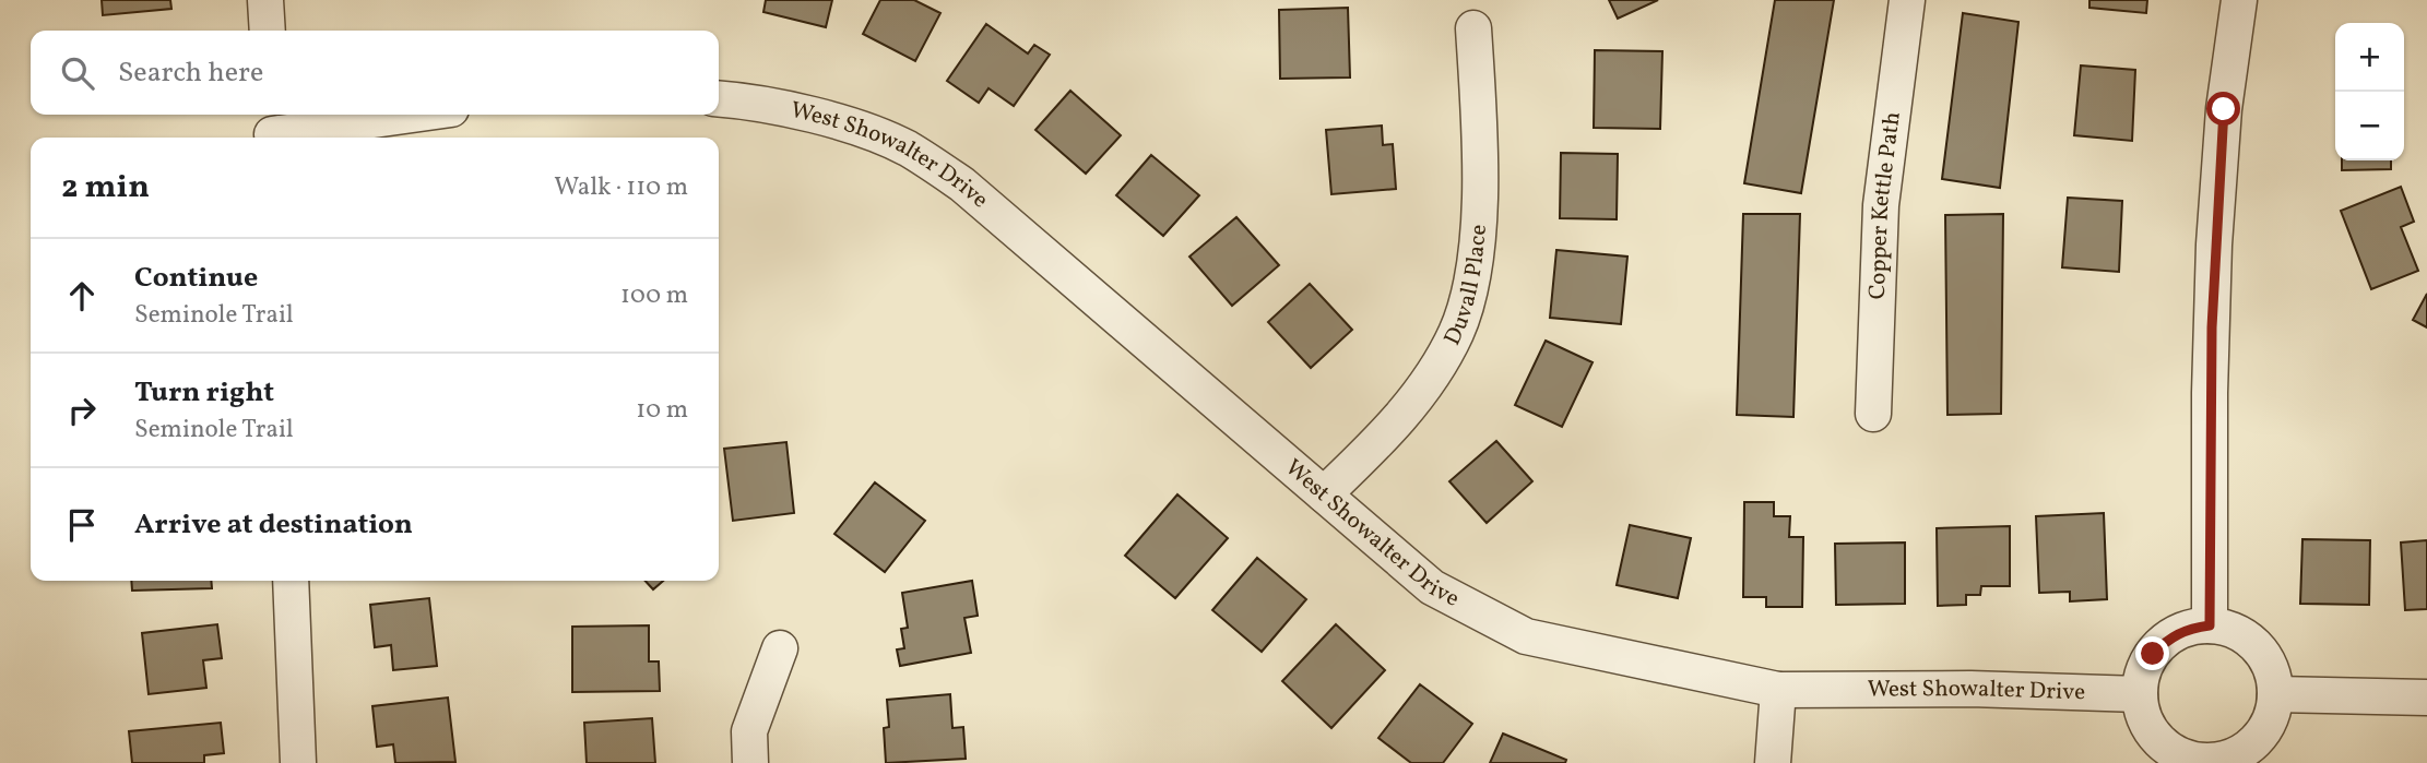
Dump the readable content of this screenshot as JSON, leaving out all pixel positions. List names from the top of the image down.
{
  "streets": {
    "street": ["West Showalter Drive", "Copper Kettle Path", "Duvall Place"]
  },
  "crossings": [
    ["West Showalter Drive", "Duvall Place"]
  ],
  "page": {
    "map_buttons": ["+", "−"],
    "search": "Search here",
    "heading": ["2 min", "Walk · 110 m"],
    "list": [
      ["Continue", "Seminole Trail", "100 m"],
      ["Turn right", "Seminole Trail", "10 m"],
      "Arrive at destination"
    ]
  }
}
